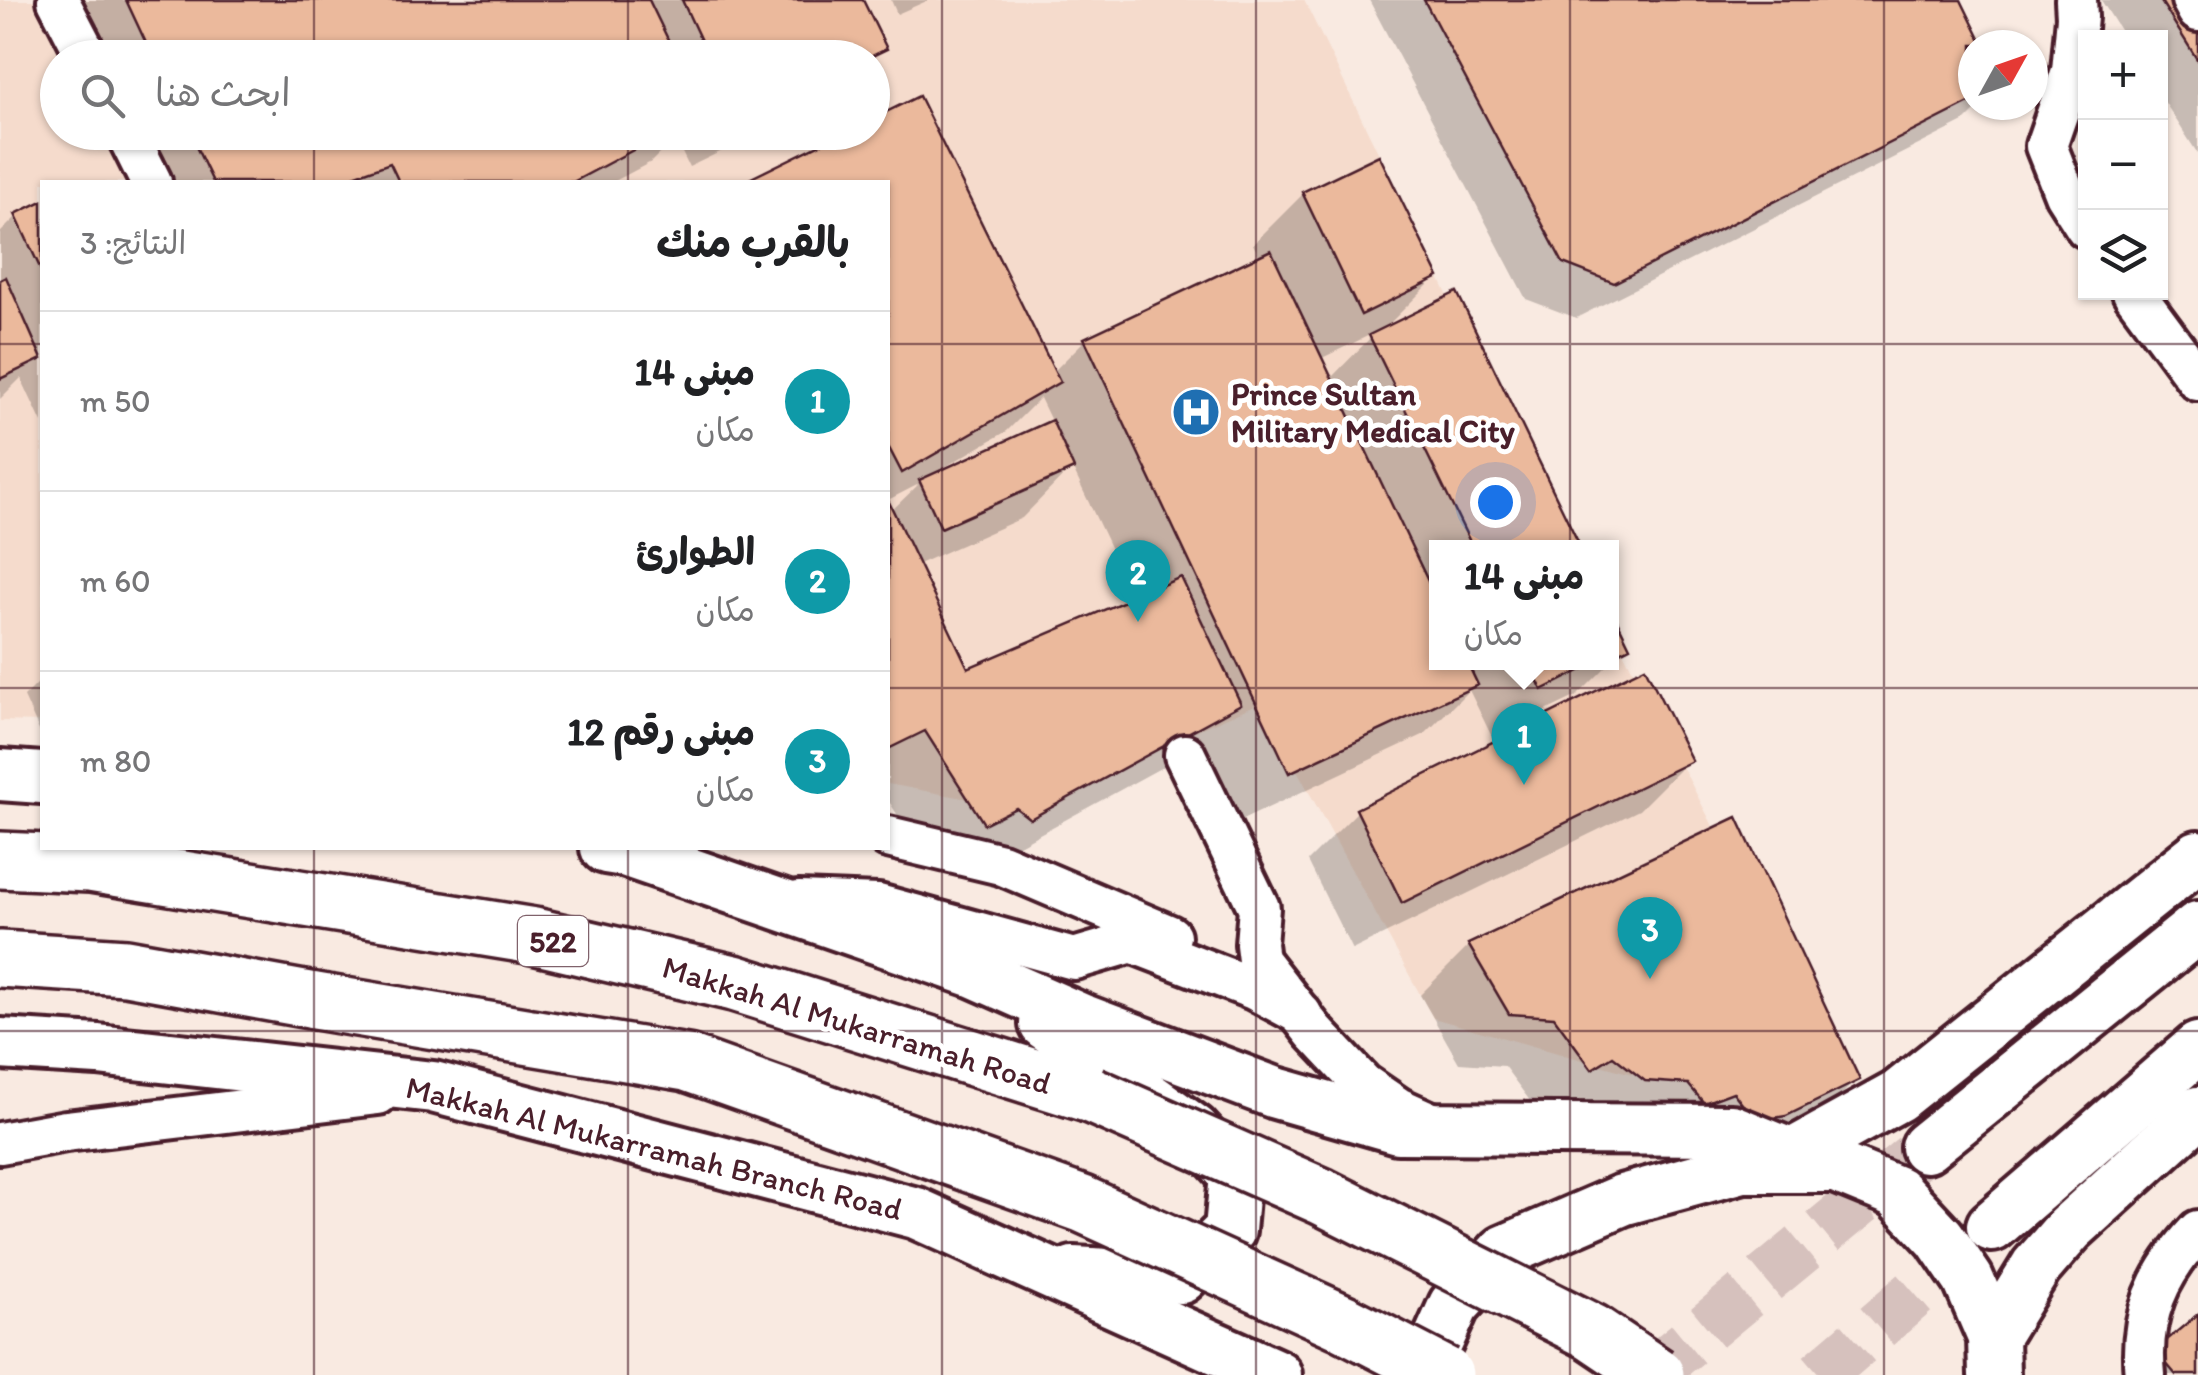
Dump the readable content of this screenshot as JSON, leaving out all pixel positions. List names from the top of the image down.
{
  "streets": {
    "highway": ["522", "Makkah Al Mukarramah Road"],
    "main road": ["Makkah Al Mukarramah Branch Road"]
  },
  "places": {
    "hospital": ["Prince Sultan Military Medical City"]
  },
  "north": "top right",
  "page": {
    "map_buttons": ["+", "−"],
    "search": "ابحث هنا",
    "heading": ["بالقرب منك", "النتائج: 3"],
    "list": [
      {
        "mark": "1",
        "name": "مبنى 14",
        "note": "مكان",
        "value": "50 m"
      },
      {
        "mark": "2",
        "name": "الطوارئ",
        "note": "مكان",
        "value": "60 m"
      },
      {
        "mark": "3",
        "name": "مبنى رقم 12",
        "note": "مكان",
        "value": "80 m"
      }
    ],
    "popup": ["مبنى 14", "مكان"],
    "pins": ["2", "1", "3"]
  }
}
